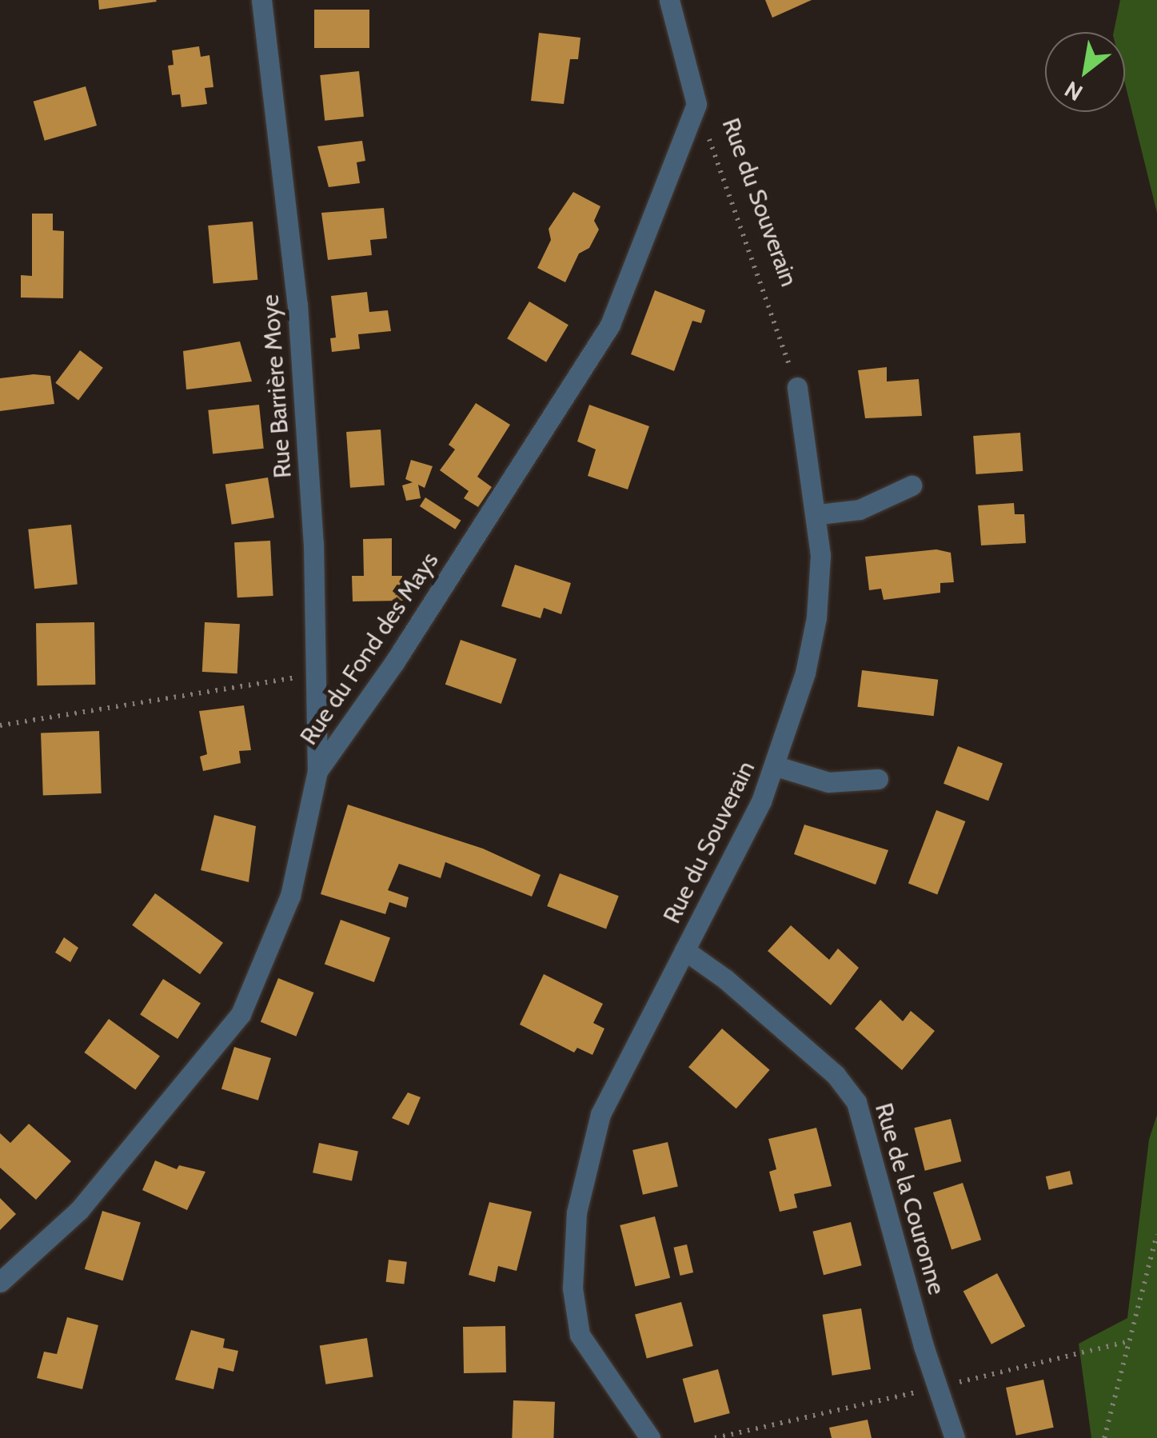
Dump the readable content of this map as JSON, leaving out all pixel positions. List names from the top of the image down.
{
  "streets": {
    "street": [
      "Rue du Souverain",
      "Rue Barrière Moye",
      "Rue du Fond des Mays",
      "Rue de la Couronne"
    ]
  },
  "crossings": [
    ["Rue du Souverain", "Rue du Fond des Mays"],
    ["Rue du Souverain", "Rue de la Couronne"],
    ["Rue Barrière Moye", "Rue du Fond des Mays"]
  ],
  "north": "bottom left"
}
